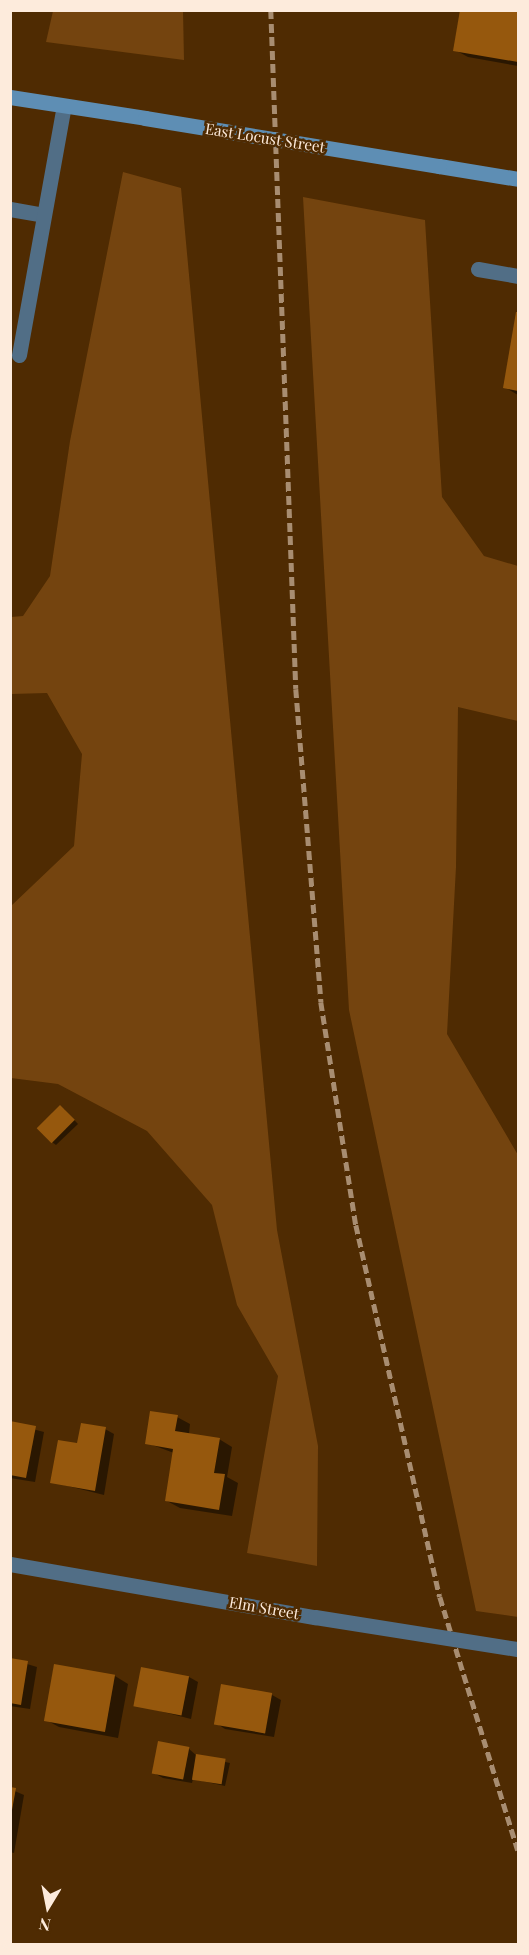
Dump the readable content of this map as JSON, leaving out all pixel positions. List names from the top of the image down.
{
  "streets": {
    "main road": ["East Locust Street"],
    "street": ["Elm Street"]
  },
  "north": "bottom"
}
